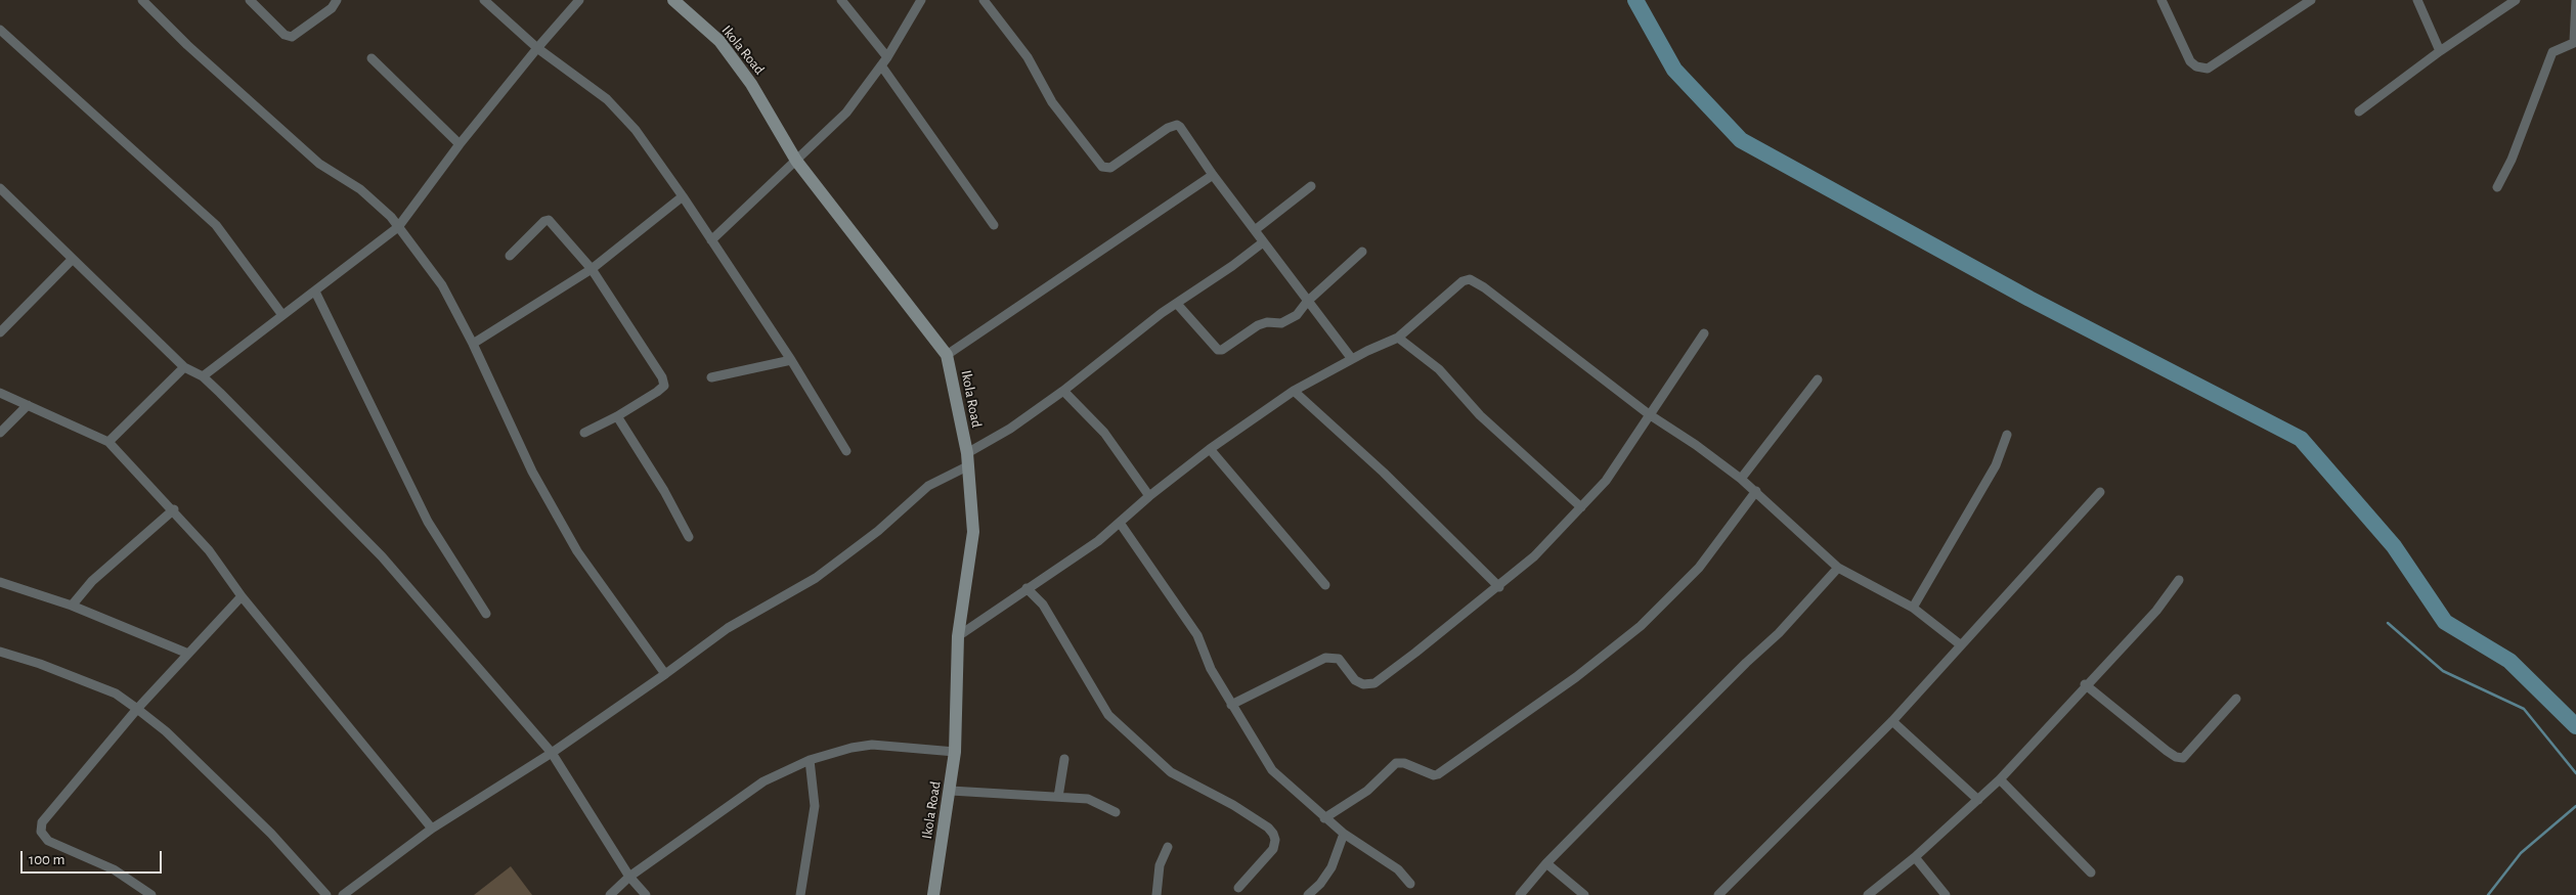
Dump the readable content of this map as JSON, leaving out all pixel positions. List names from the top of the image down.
{
  "streets": {
    "street": ["Ikola Road"]
  },
  "scale_bar": "100 m"
}
